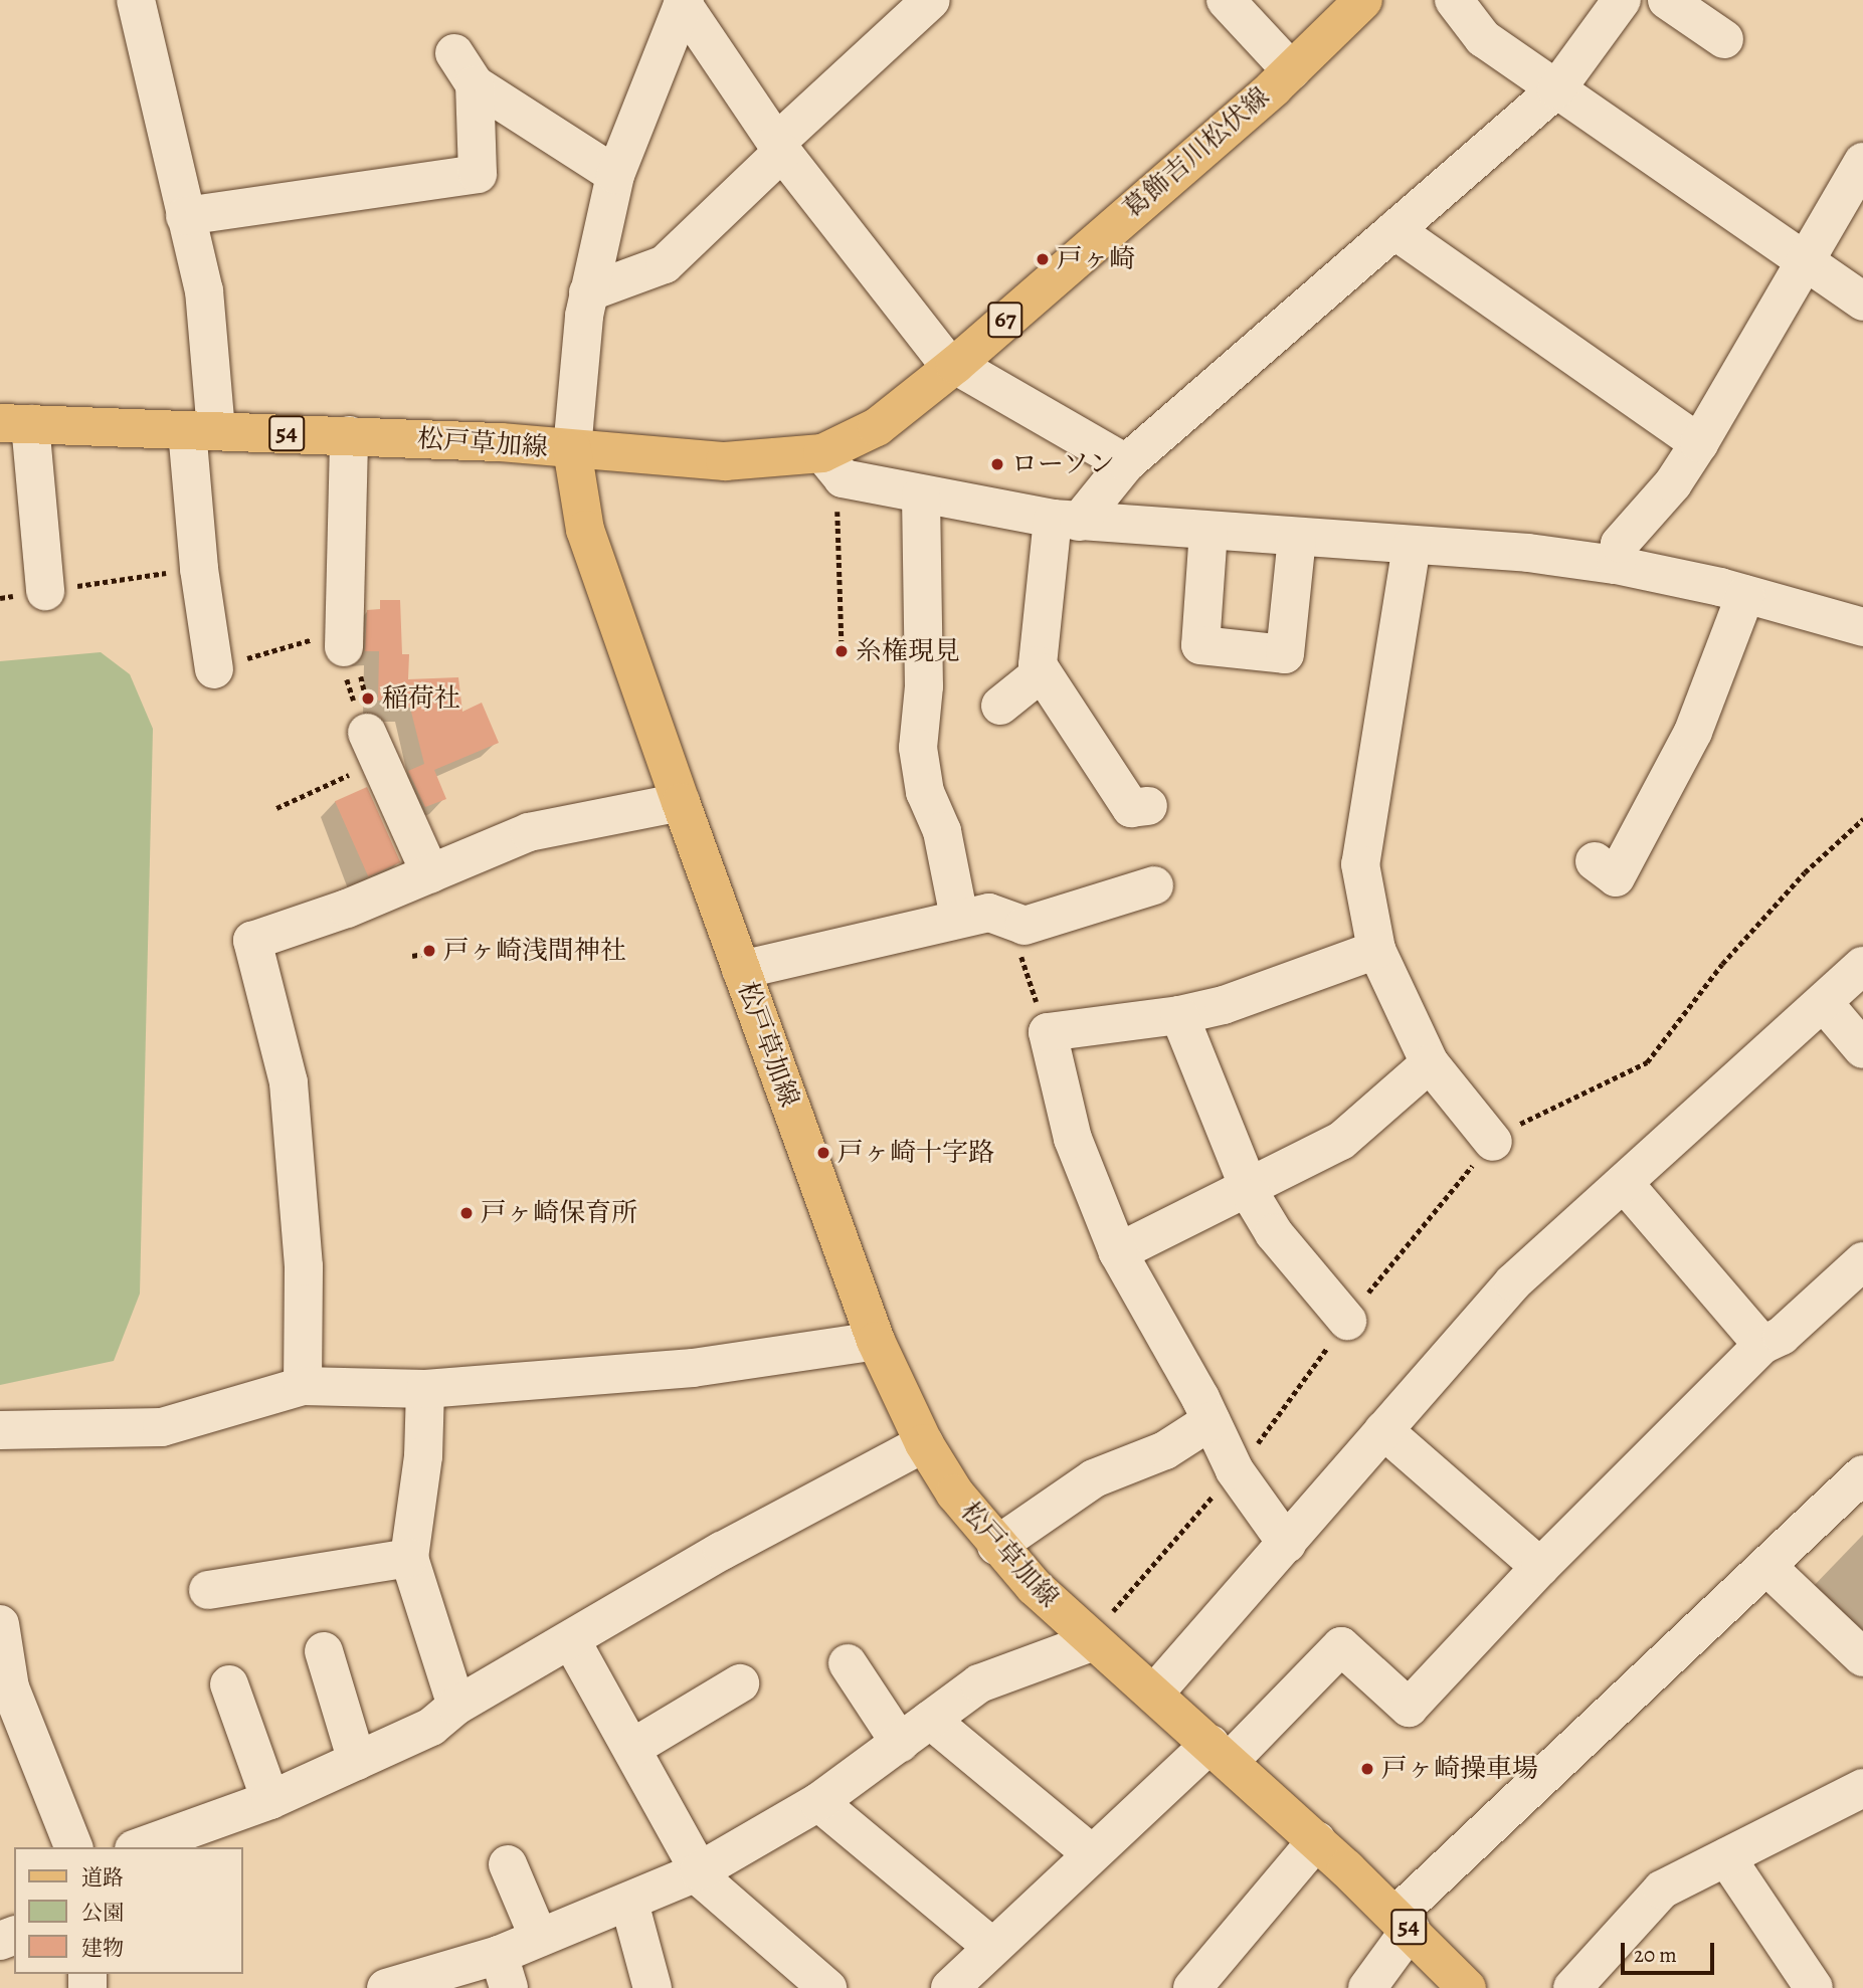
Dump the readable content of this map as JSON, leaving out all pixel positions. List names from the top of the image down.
{
  "streets": {
    "main road": [
      "葛飾吉川松伏線",
      "67",
      "54",
      "松戸草加線"
    ]
  },
  "crossings": [
    ["葛飾吉川松伏線", "松戸草加線"]
  ],
  "places": [
    "戸ヶ崎",
    "ローソン",
    "糸権現見",
    "稲荷社",
    "戸ヶ崎浅間神社",
    "戸ヶ崎十字路",
    "戸ヶ崎保育所",
    "戸ヶ崎操車場"
  ],
  "legend": ["道路", "公園", "建物"],
  "scale_bar": "20 m"
}
